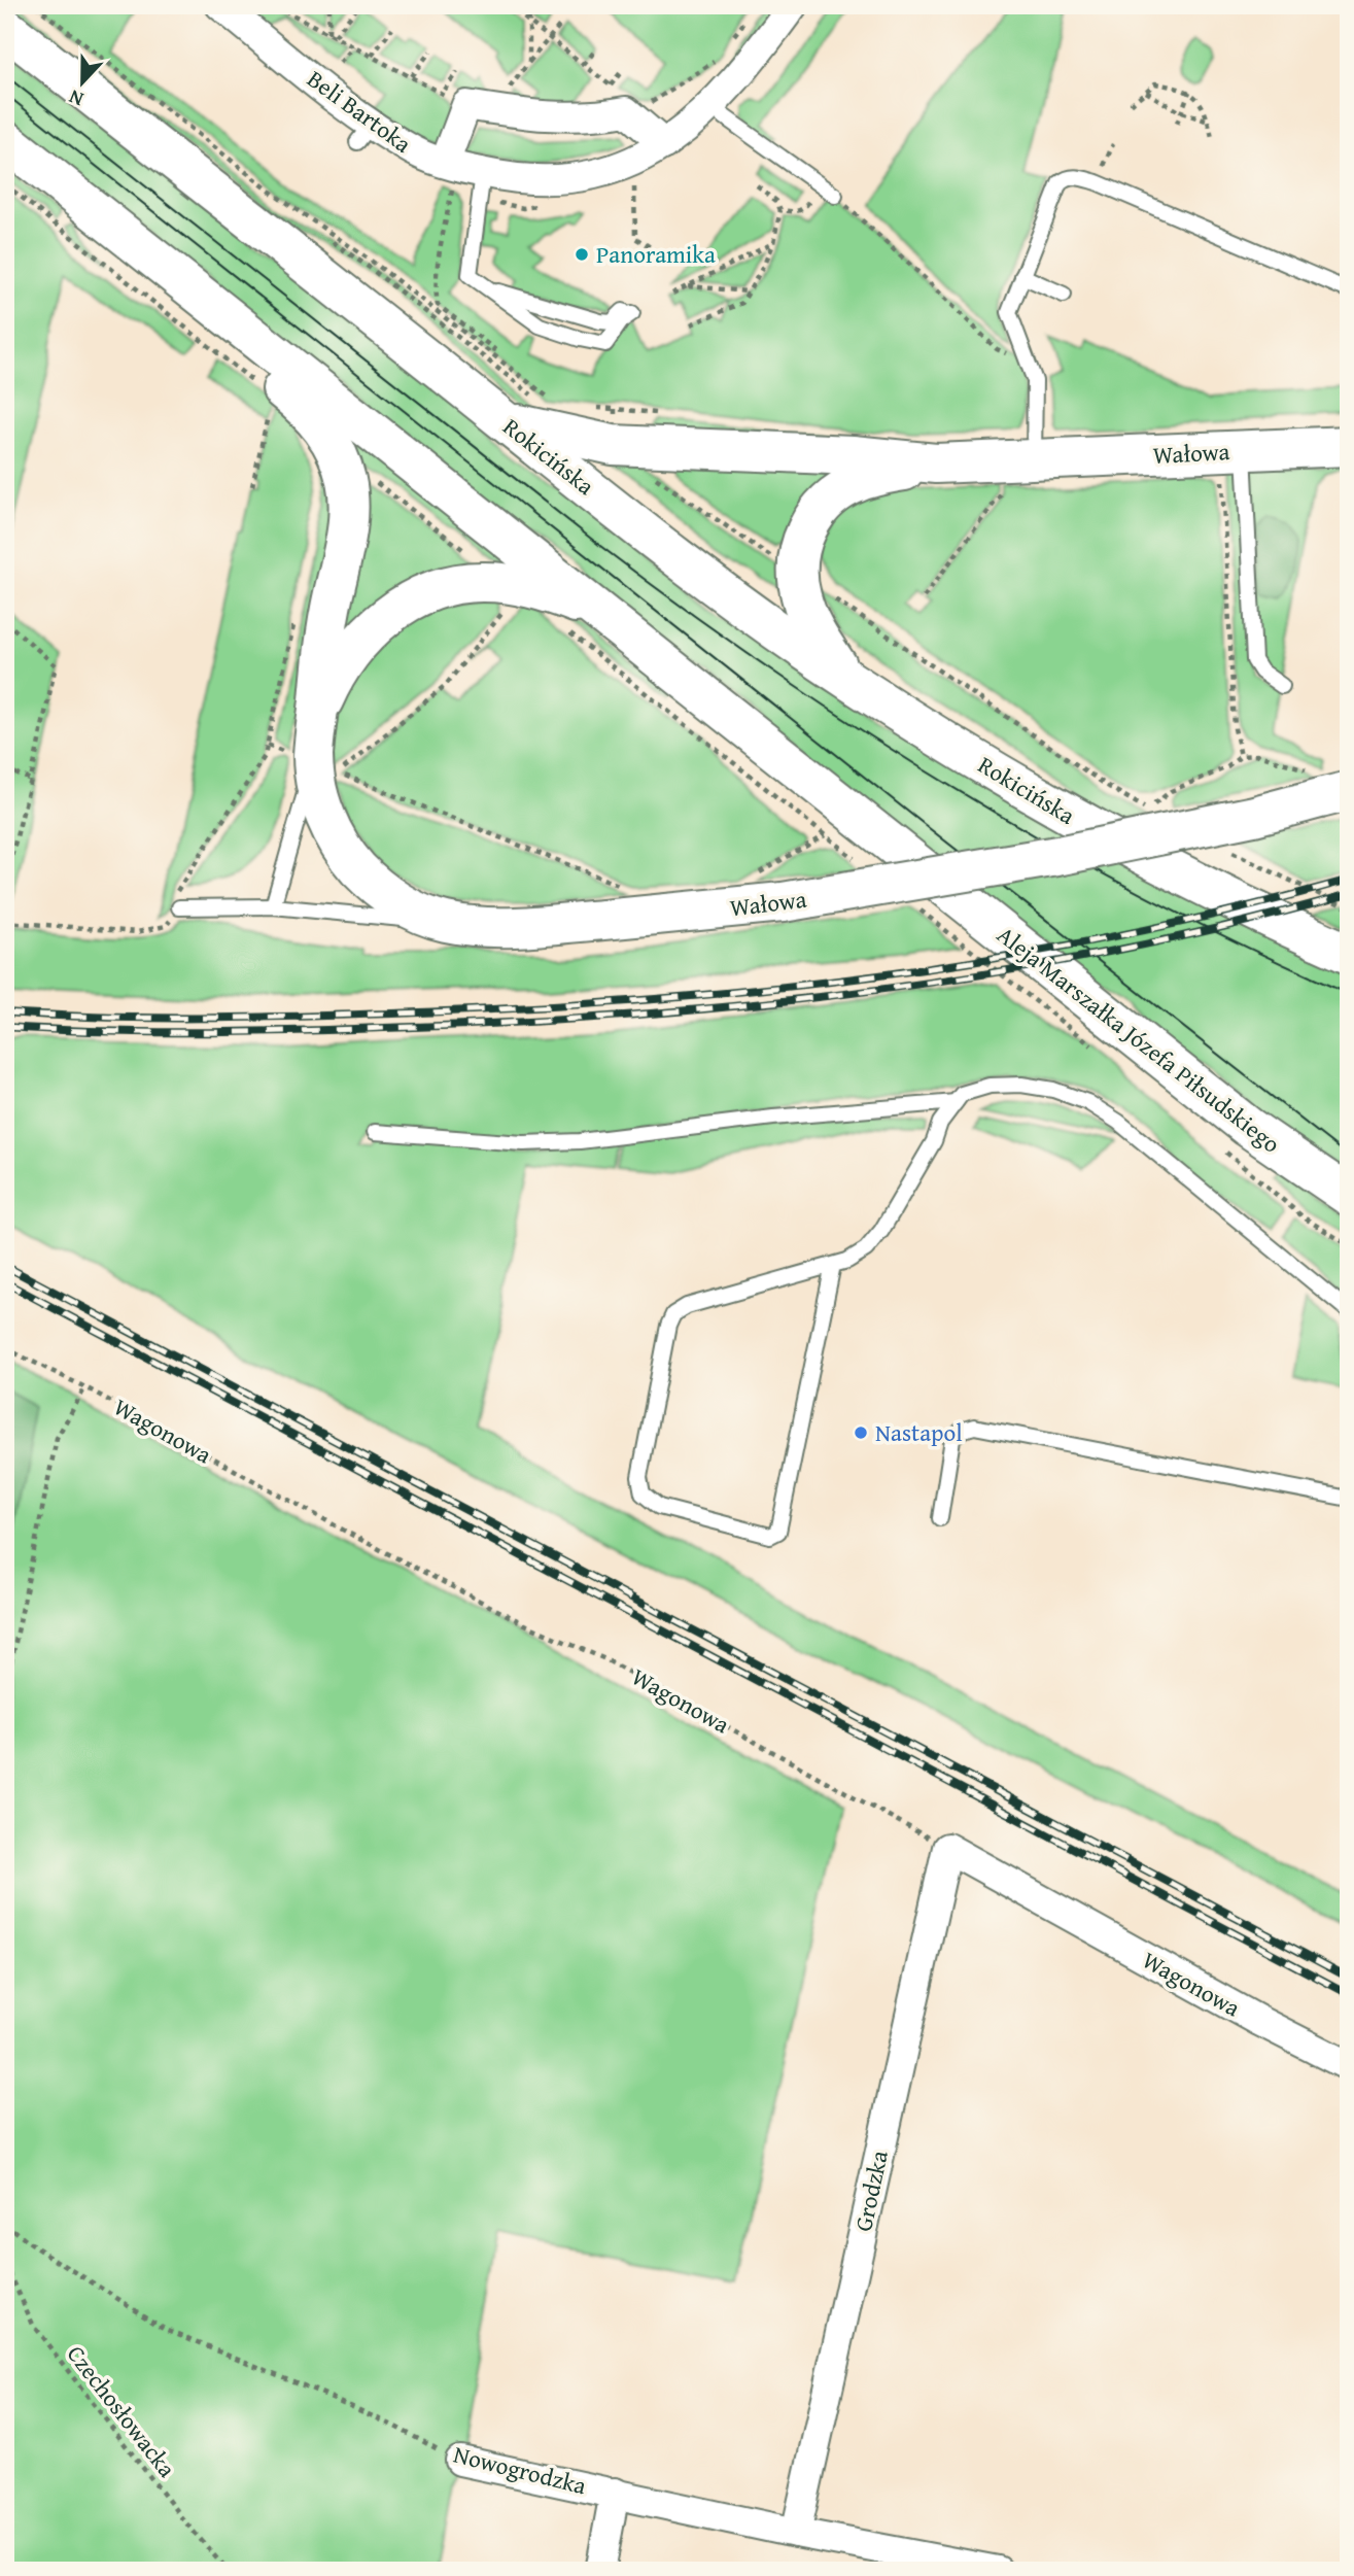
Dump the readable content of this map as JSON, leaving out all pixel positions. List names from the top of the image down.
{
  "streets": {
    "main road": ["Wałowa", "Rokicińska", "Aleja Marszałka Józefa Piłsudskiego"],
    "street": [
      "Beli Bartoka",
      "Wagonowa",
      "Grodzka",
      "Nowogrodzka"
    ],
    "path": ["Czechosłowacka"]
  },
  "crossings": [
    ["Wagonowa", "Grodzka"],
    ["Grodzka", "Nowogrodzka"]
  ],
  "places": ["Panoramika", "Nastapol"],
  "north": "bottom"
}
